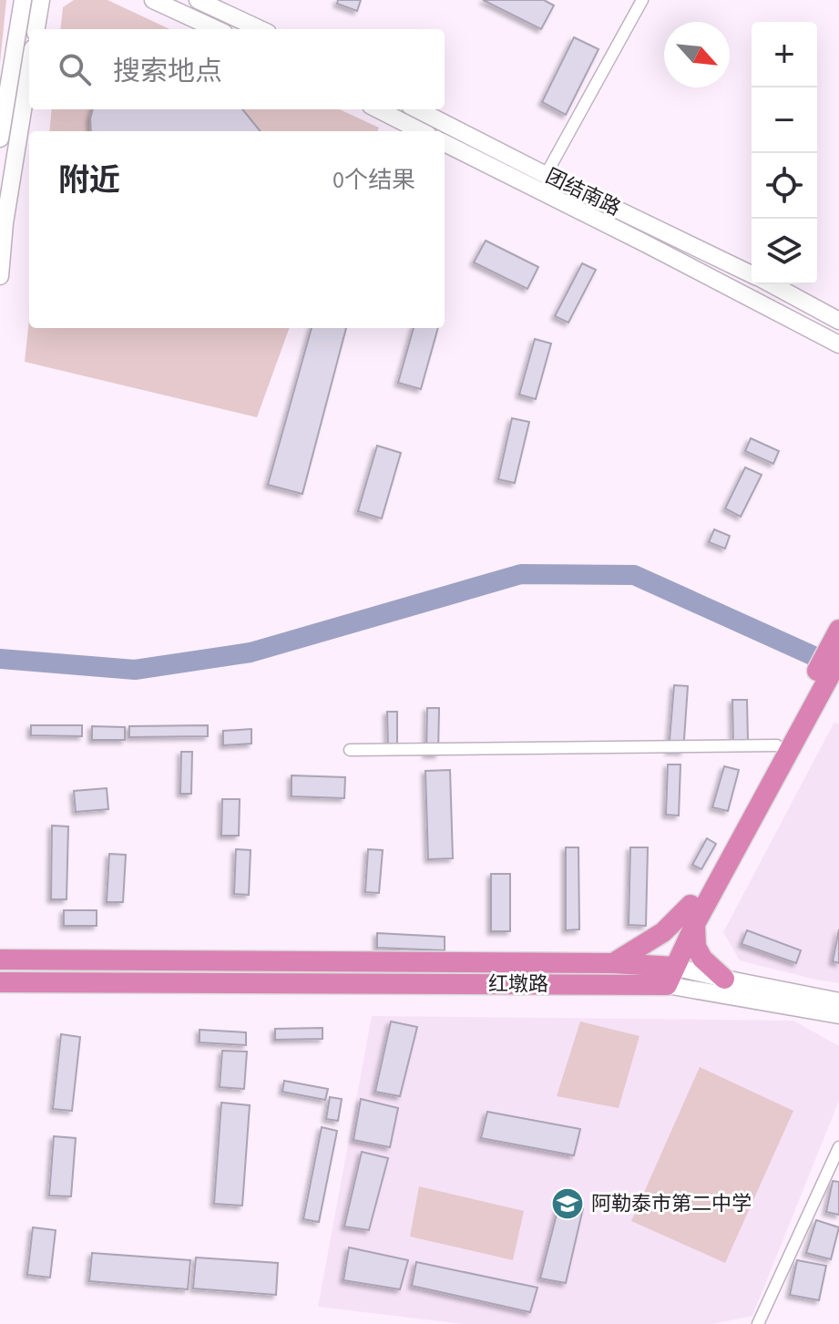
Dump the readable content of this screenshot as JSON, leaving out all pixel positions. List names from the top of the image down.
{
  "streets": {
    "highway": ["红墩路"],
    "main road": ["团结南路"]
  },
  "places": {
    "school or university": ["阿勒泰市第二中学"]
  },
  "north": "bottom right",
  "page": {
    "map_buttons": ["+", "−"],
    "search": "搜索地点",
    "heading": ["附近", "0个结果"]
  }
}
